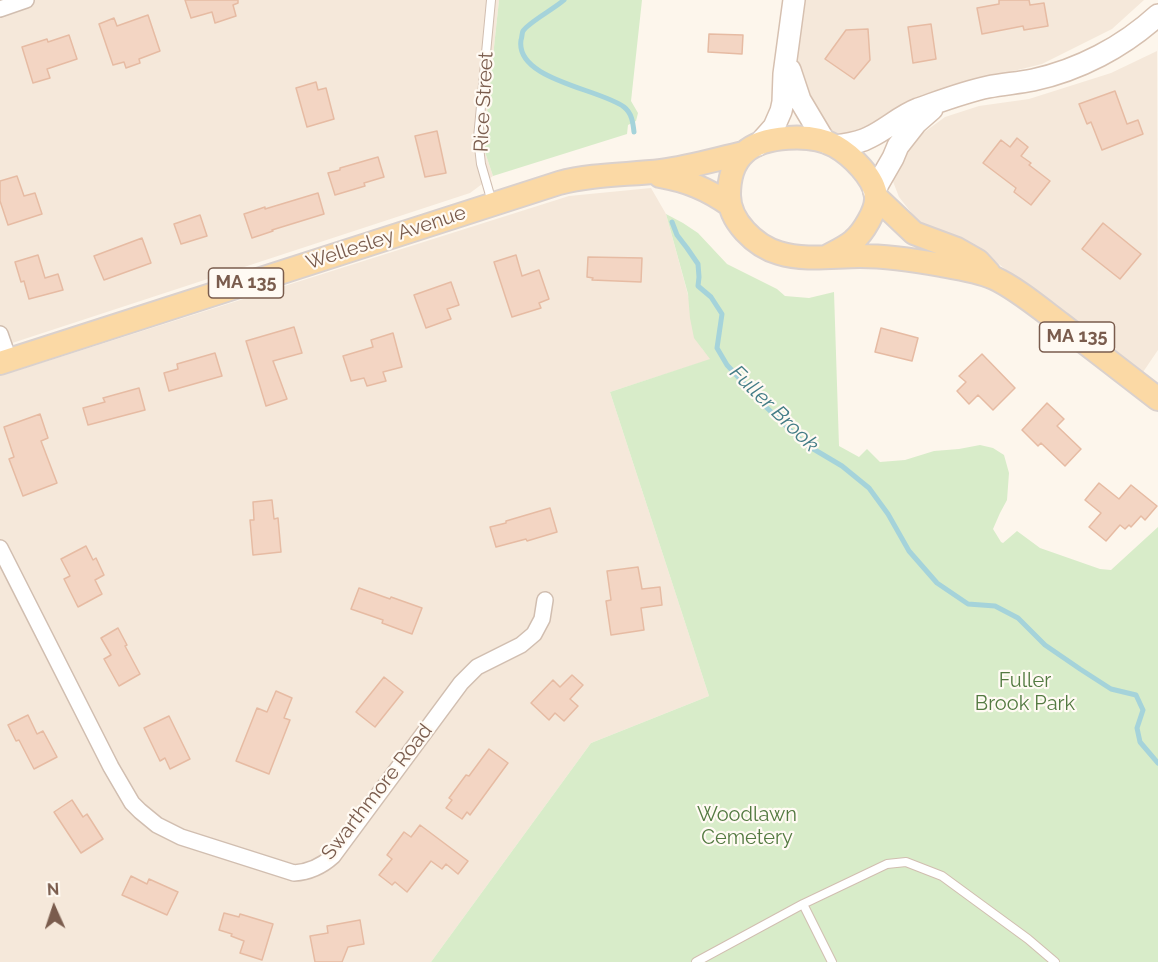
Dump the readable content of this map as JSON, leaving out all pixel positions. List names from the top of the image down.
{
  "streets": {
    "main road": ["Wellesley Avenue", "MA 135"],
    "street": ["Swarthmore Road"],
    "lane": ["Rice Street"]
  },
  "crossings": [
    ["Rice Street", "Wellesley Avenue"],
    ["Wellesley Avenue", "MA 135"]
  ],
  "water": ["Fuller Brook"],
  "parks": ["Fuller Brook Park", "Woodlawn Cemetery"],
  "north": "top"
}
